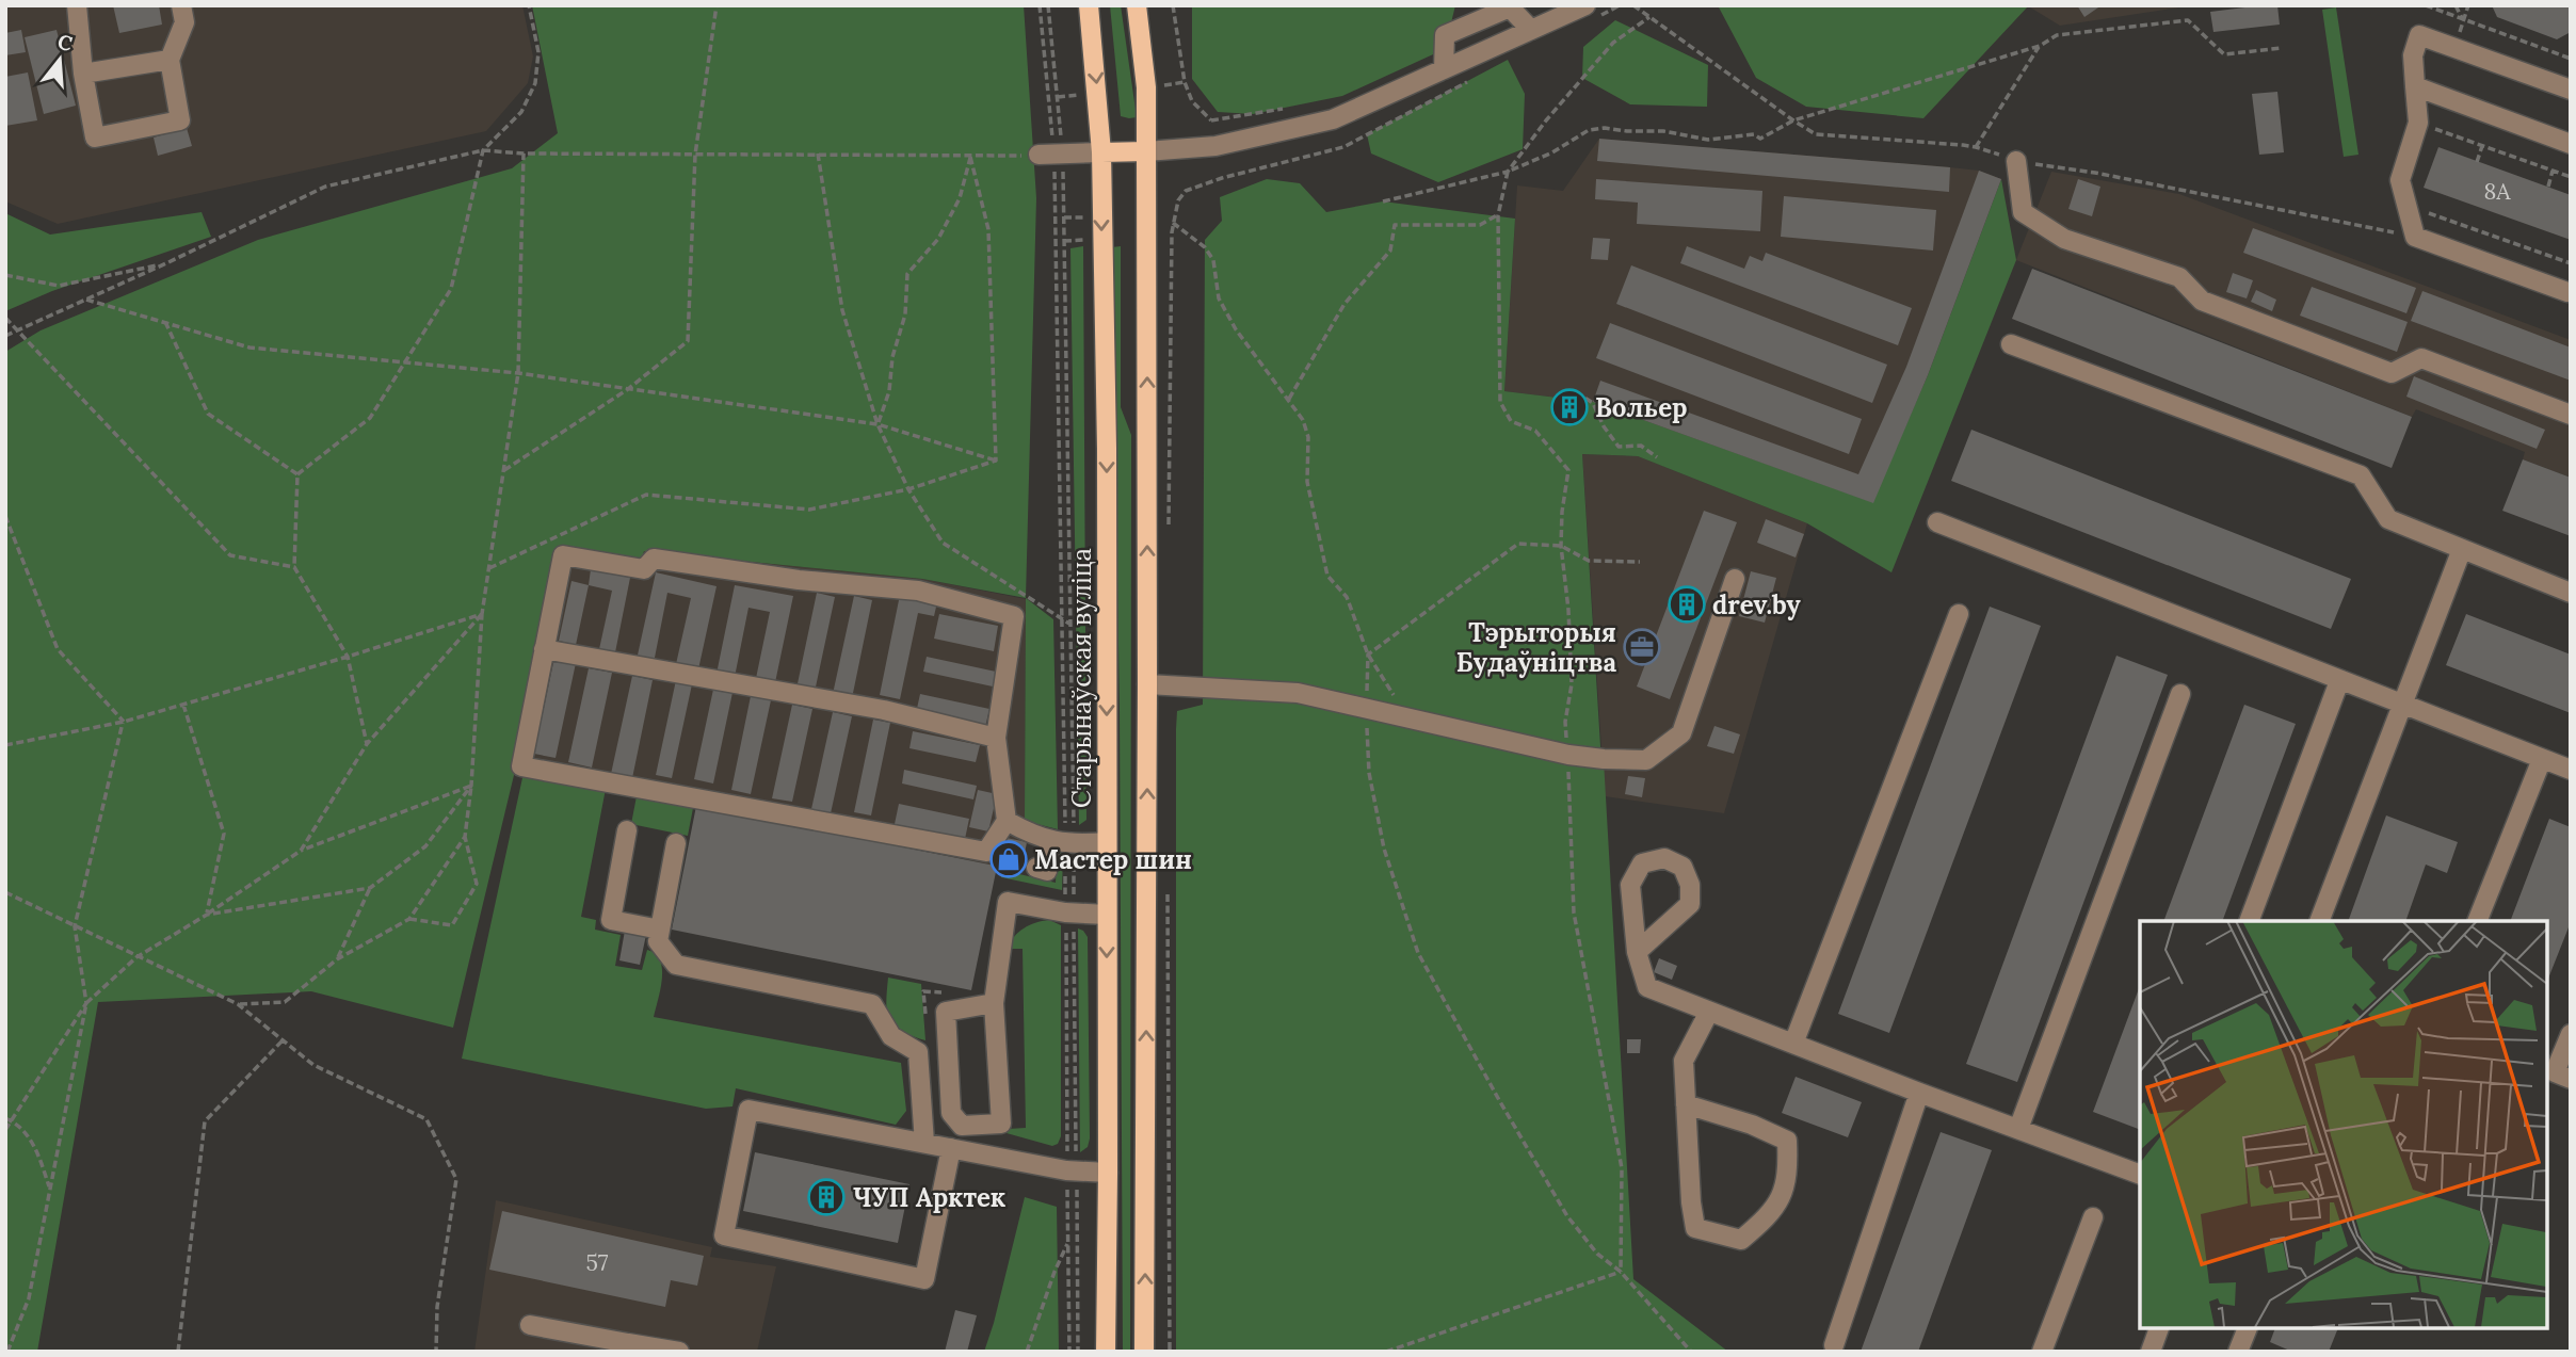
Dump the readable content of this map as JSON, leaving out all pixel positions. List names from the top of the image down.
{
  "streets": {
    "main road": ["Старынаўская вуліца"]
  },
  "places": {
    "building": ["Вольер", "drev.by", "ЧУП Арктек"],
    "office": ["Тэрыторыя Будаўніцтва"],
    "shop": ["Мастер шин"]
  },
  "house_numbers": ["8А", "57"],
  "north": "top"
}
